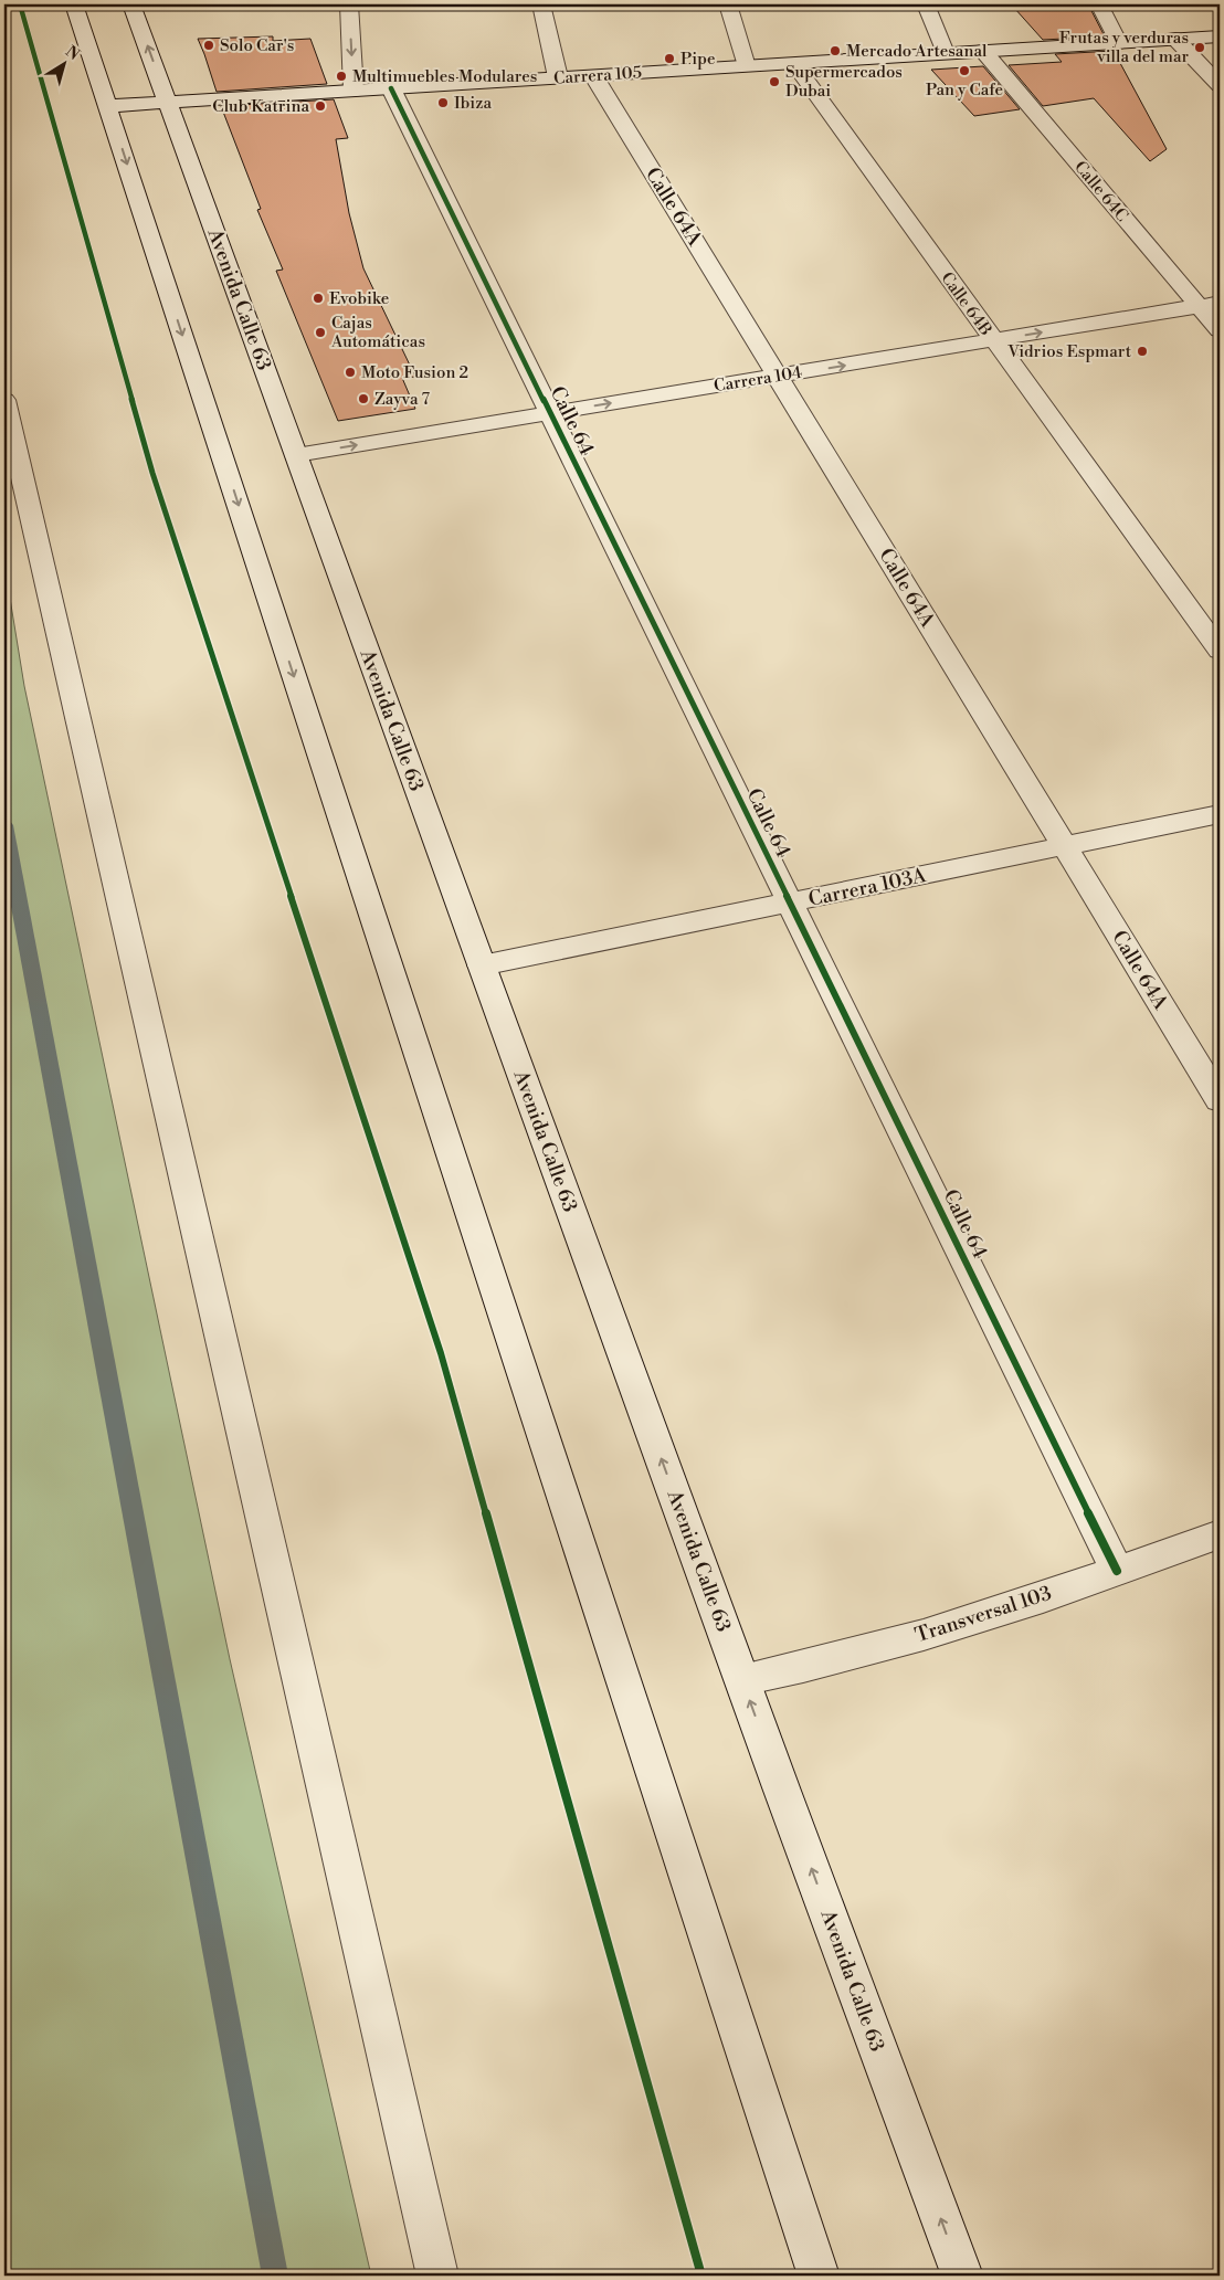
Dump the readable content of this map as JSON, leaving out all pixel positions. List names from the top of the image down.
{
  "streets": {
    "street": [
      "Carrera 105",
      "Calle 64C",
      "Calle 64A",
      "Avenida Calle 63",
      "Calle 64B",
      "Carrera 104",
      "Calle 64",
      "Carrera 103A",
      "Transversal 103"
    ]
  },
  "crossings": [
    ["Carrera 105", "Calle 64C"],
    ["Carrera 105", "Calle 64A"],
    ["Carrera 105", "Avenida Calle 63"],
    ["Carrera 105", "Calle 64B"],
    ["Carrera 105", "Calle 64"],
    ["Calle 64C", "Carrera 104"],
    ["Calle 64A", "Carrera 104"],
    ["Calle 64A", "Carrera 103A"],
    ["Avenida Calle 63", "Carrera 104"],
    ["Avenida Calle 63", "Carrera 103A"],
    ["Avenida Calle 63", "Transversal 103"],
    ["Calle 64B", "Carrera 104"],
    ["Carrera 104", "Calle 64"],
    ["Calle 64", "Carrera 103A"],
    ["Calle 64", "Transversal 103"]
  ],
  "one_way": ["Carrera 104"],
  "places": [
    "Solo Car's",
    "Frutas y verduras villa del mar",
    "Mercado Artesanal",
    "Pipe",
    "Pan y Cafe",
    "Multimuebles Modulares",
    "Supermercados Dubai",
    "Ibiza",
    "Club Katrina",
    "Evobike",
    "Cajas Automáticas",
    "Vidrios Espmart",
    "Moto Fusion 2",
    "Zayva 7"
  ],
  "north": "top right"
}
